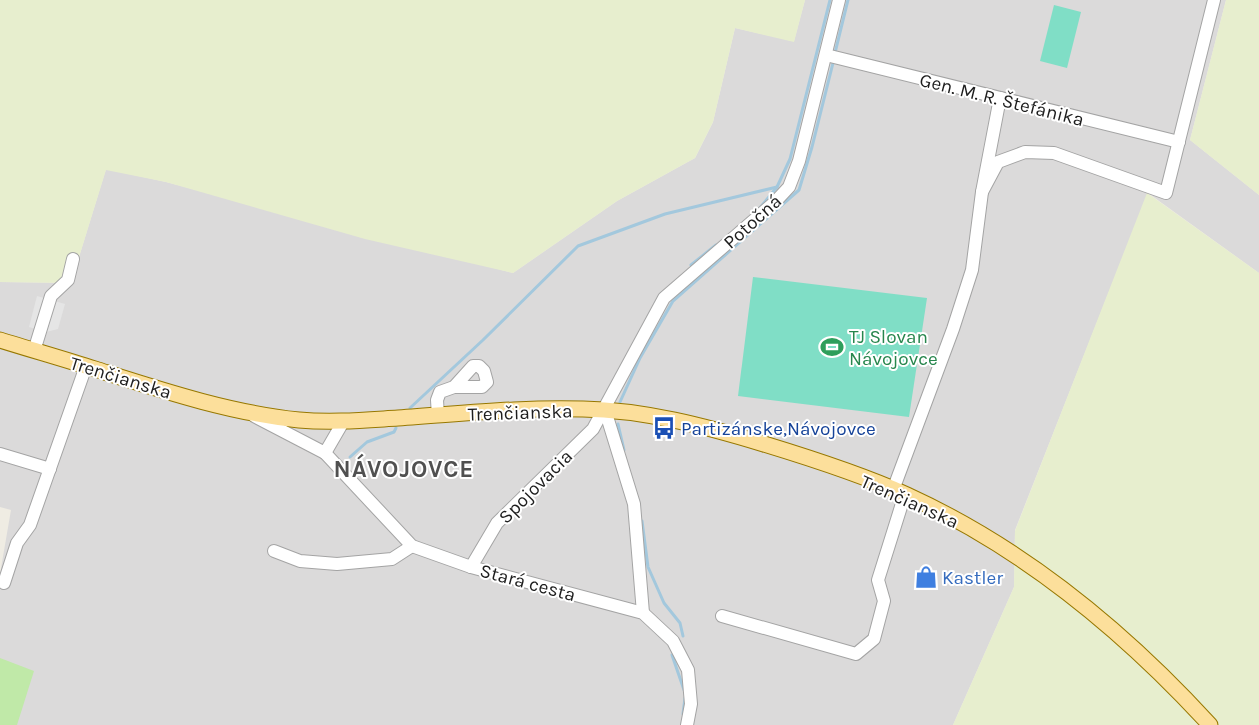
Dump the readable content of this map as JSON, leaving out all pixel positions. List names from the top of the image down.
{
  "streets": {
    "main road": ["Trenčianska"],
    "street": [
      "Gen. M. R. Štefánika",
      "Potočná",
      "Spojovacia",
      "Stará cesta"
    ]
  },
  "crossings": [
    ["Gen. M. R. Štefánika", "Potočná"],
    ["Potočná", "Trenčianska"],
    ["Potočná", "Spojovacia"],
    ["Trenčianska", "Spojovacia"],
    ["Trenčianska", "Stará cesta"],
    ["Spojovacia", "Stará cesta"]
  ],
  "districts": ["NÁVOJOVCE"],
  "places": {
    "sports": ["TJ Slovan Návojovce"],
    "bus stop": ["Partizánske,Návojovce"],
    "shop": ["Kastler"]
  }
}
